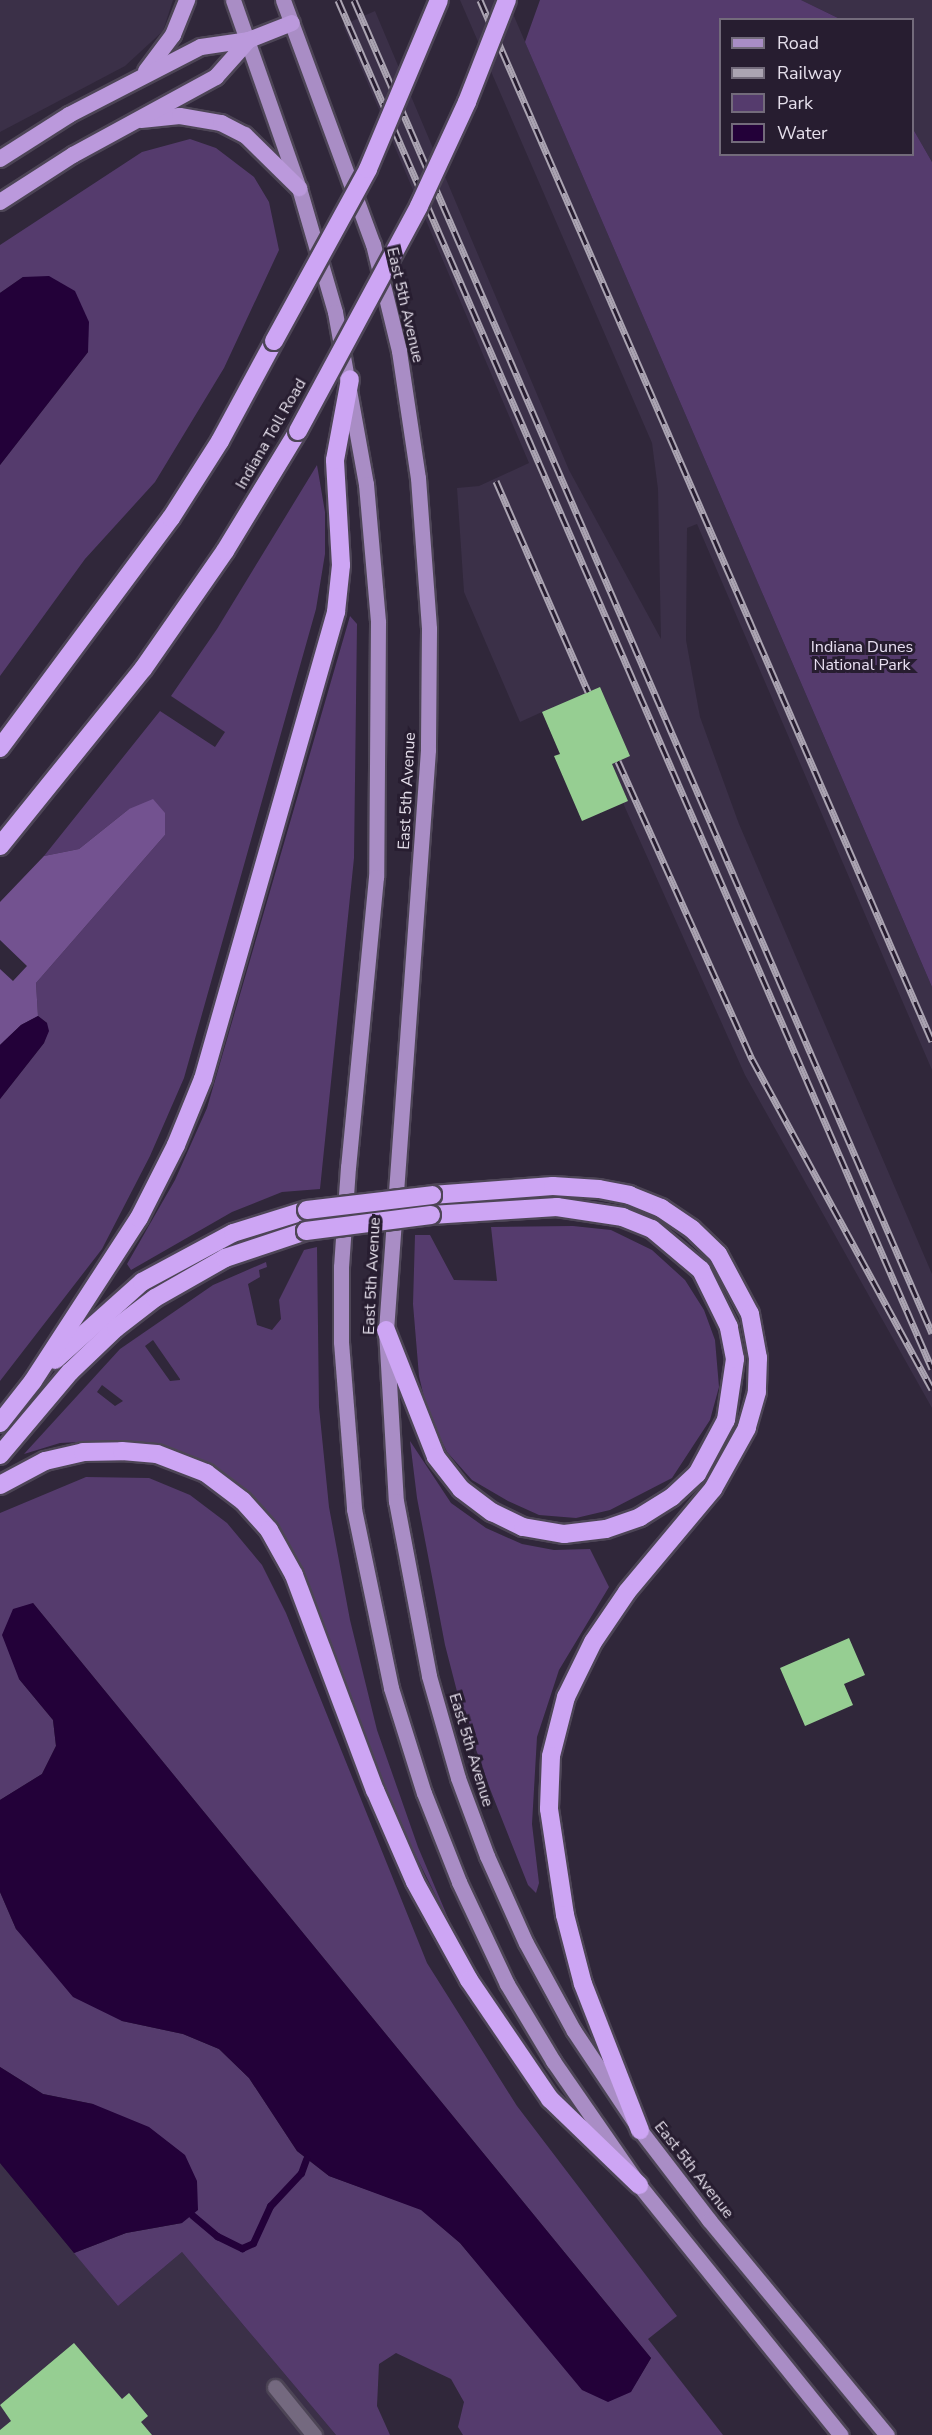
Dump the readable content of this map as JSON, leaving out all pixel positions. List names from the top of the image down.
{
  "streets": {
    "highway": ["Indiana Toll Road"],
    "main road": ["East 5th Avenue"]
  },
  "parks": ["Indiana Dunes National Park"],
  "legend": [
    "Road",
    "Railway",
    "Park",
    "Water"
  ]
}
